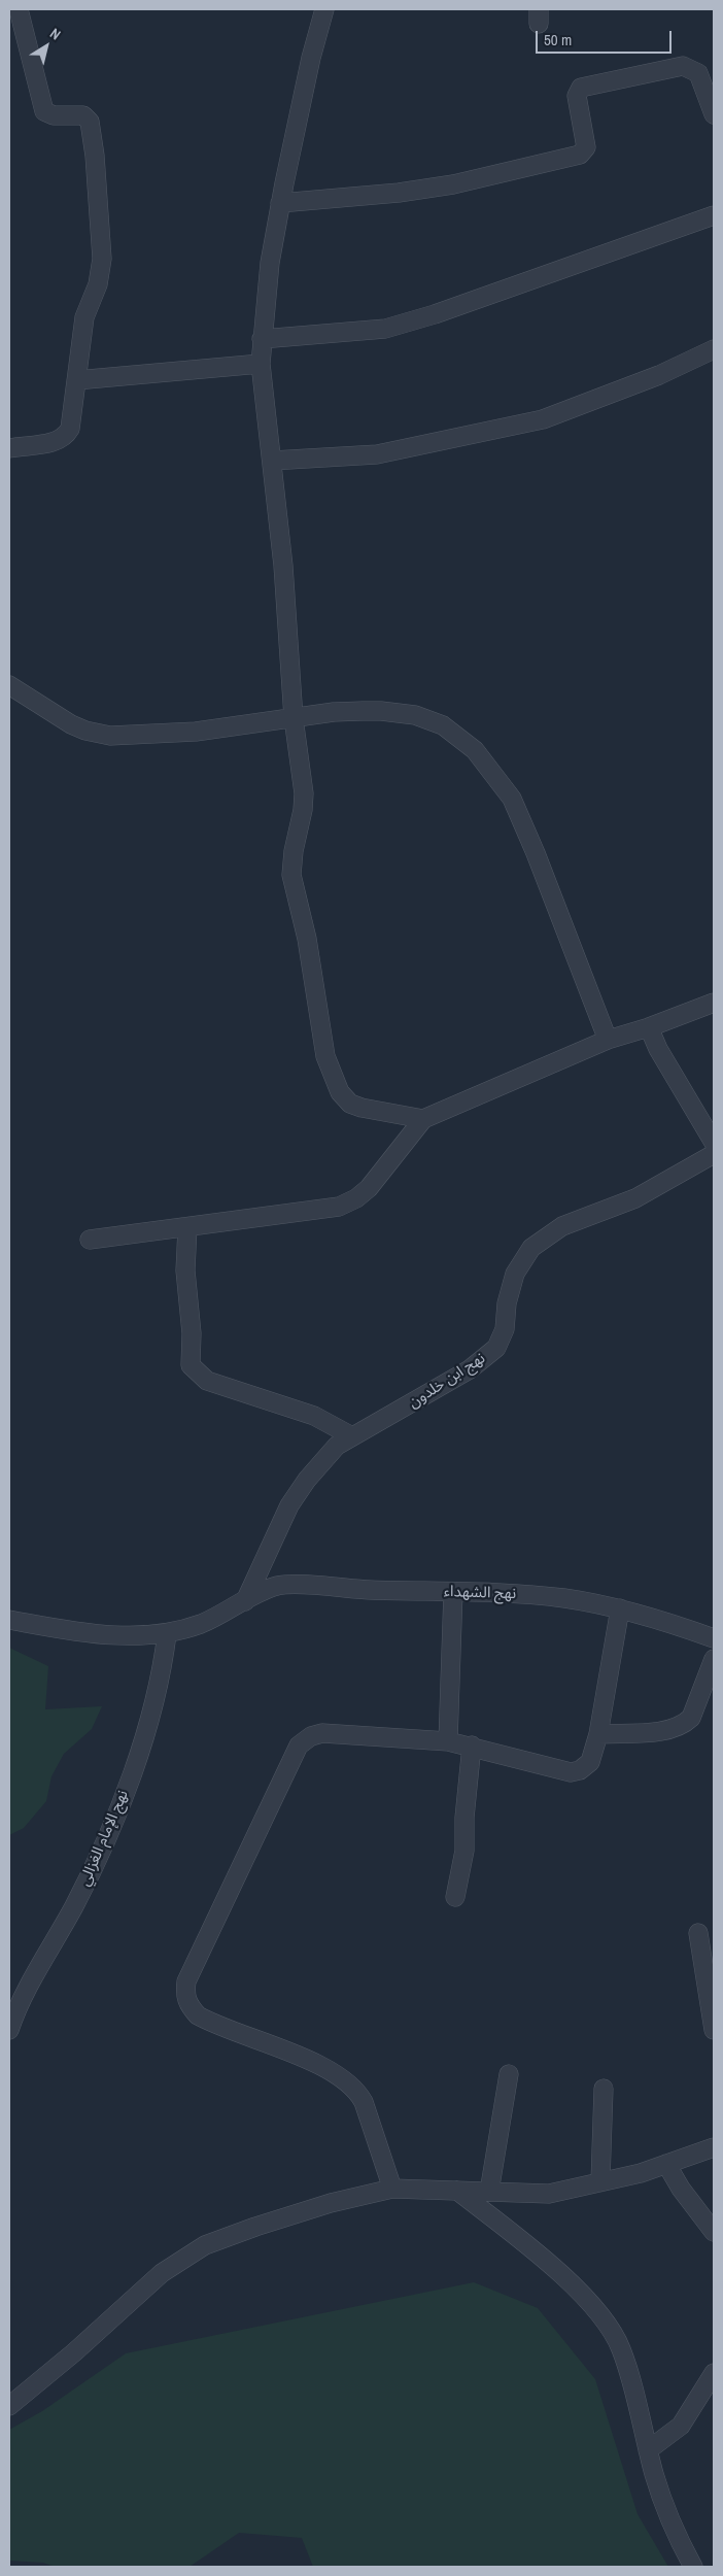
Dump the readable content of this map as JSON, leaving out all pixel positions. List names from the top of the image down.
{
  "streets": {
    "street": ["نهج ابن خلدون", "نهج الشهداء", "نهج الإمام الغزالي"]
  },
  "crossings": [
    ["نهج ابن خلدون", "نهج الشهداء"],
    ["نهج الشهداء", "نهج الإمام الغزالي"]
  ],
  "scale_bar": "50 m",
  "north": "top right"
}
